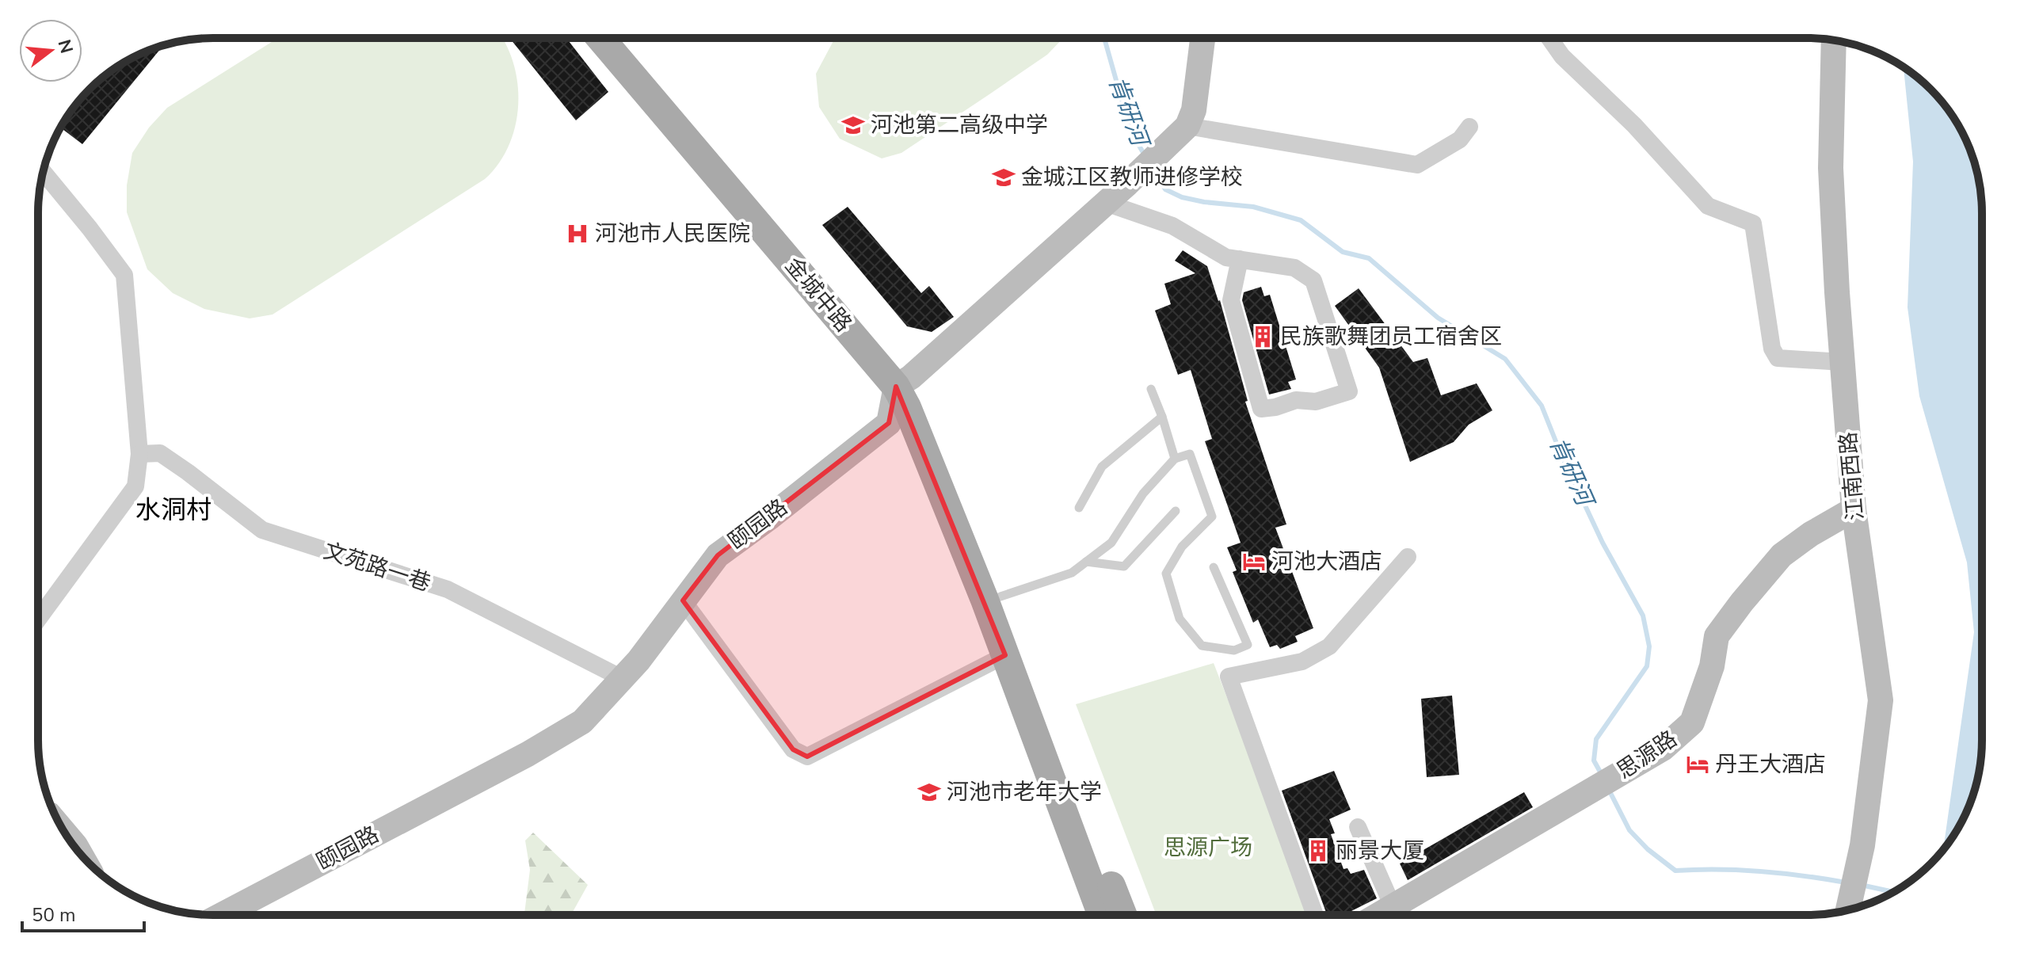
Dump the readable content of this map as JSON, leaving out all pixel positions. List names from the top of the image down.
{
  "streets": {
    "main road": ["金城中路"],
    "street": [
      "江南西路",
      "颐园路",
      "文苑路一巷",
      "思源路"
    ]
  },
  "crossings": [
    ["金城中路", "颐园路"],
    ["江南西路", "思源路"],
    ["颐园路", "文苑路一巷"]
  ],
  "districts": ["水洞村"],
  "water": ["肯研河"],
  "parks": ["思源广场"],
  "places": {
    "school or university": ["河池第二高级中学", "金城江区教师进修学校", "河池市老年大学"],
    "hospital": ["河池市人民医院"],
    "building": ["民族歌舞团员工宿舍区", "丽景大厦"],
    "hotel": ["河池大酒店", "丹王大酒店"]
  },
  "scale_bar": "50 m",
  "north": "right"
}
